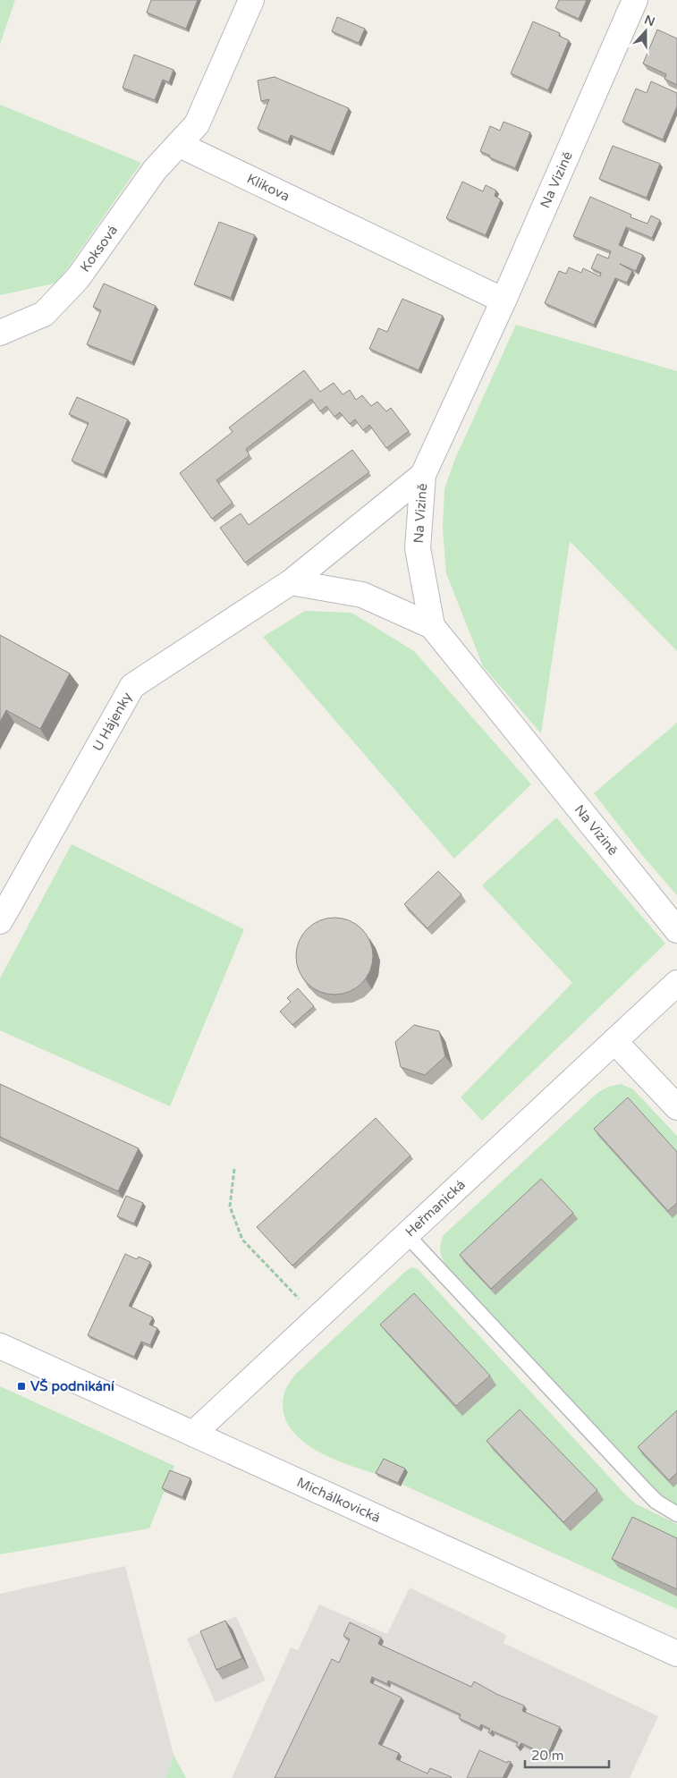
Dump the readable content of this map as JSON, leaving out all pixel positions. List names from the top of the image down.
{
  "streets": {
    "street": [
      "Na Vizině",
      "Klikova",
      "Koksová",
      "U Hájenky",
      "Heřmanická",
      "Michálkovická"
    ]
  },
  "crossings": [
    ["Na Vizině", "Klikova"],
    ["Na Vizině", "U Hájenky"],
    ["Klikova", "Koksová"],
    ["Heřmanická", "Michálkovická"]
  ],
  "places": {
    "transit": ["VŠ podnikání"]
  },
  "scale_bar": "20 m",
  "north": "top"
}
